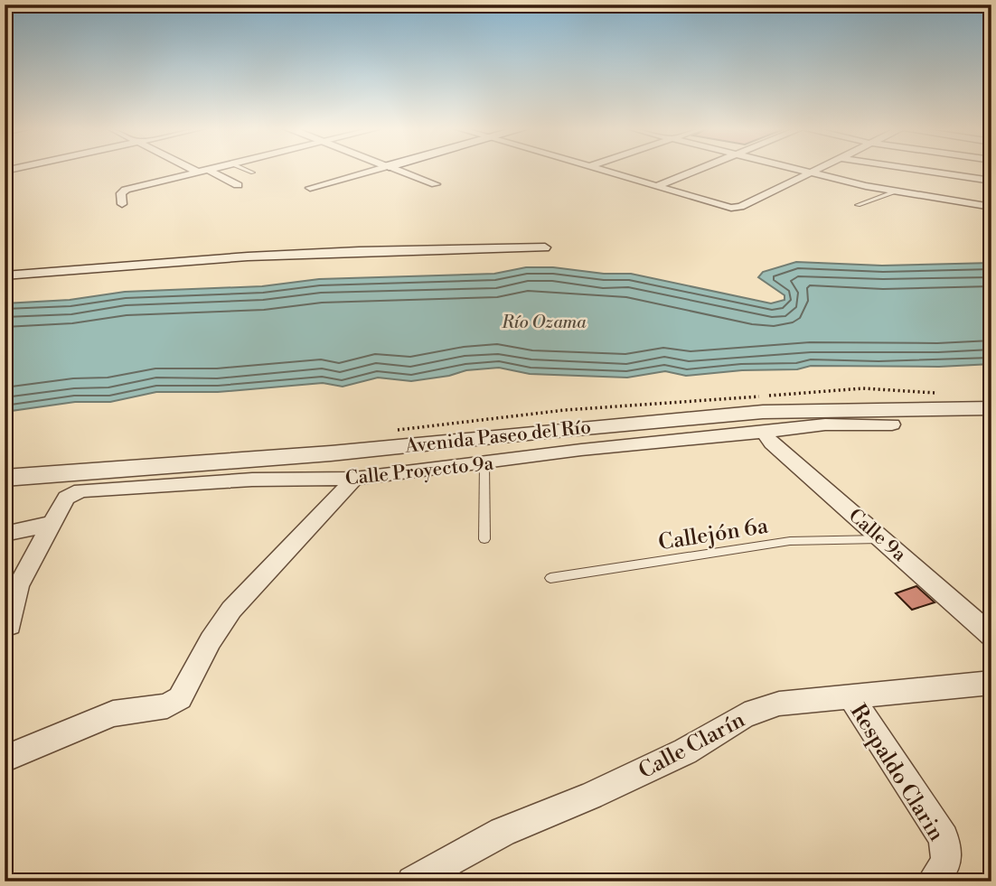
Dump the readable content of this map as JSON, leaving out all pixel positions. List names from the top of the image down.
{
  "streets": {
    "street": [
      "Avenida Paseo del Río",
      "Calle Proyecto 9a",
      "Calle 9a",
      "Calle Clarín",
      "Respaldo Clarin"
    ],
    "lane": ["Callejón 6a"]
  },
  "crossings": [
    ["Calle Proyecto 9a", "Calle 9a"],
    ["Callejón 6a", "Calle 9a"],
    ["Calle Clarín", "Respaldo Clarin"]
  ],
  "water": ["Río Ozama"]
}
